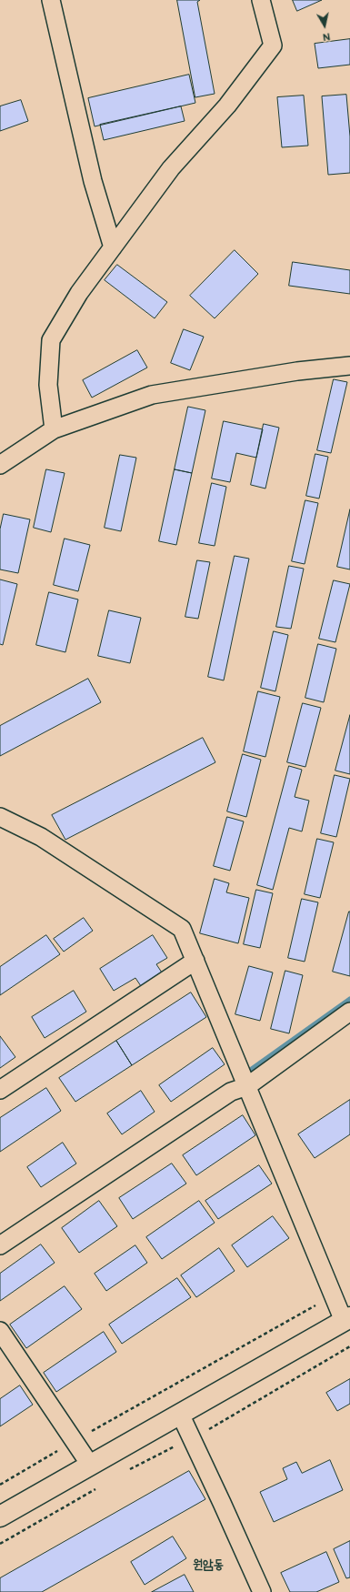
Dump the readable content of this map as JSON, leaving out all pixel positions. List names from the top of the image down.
{
  "districts": ["원암동"],
  "north": "bottom"
}
